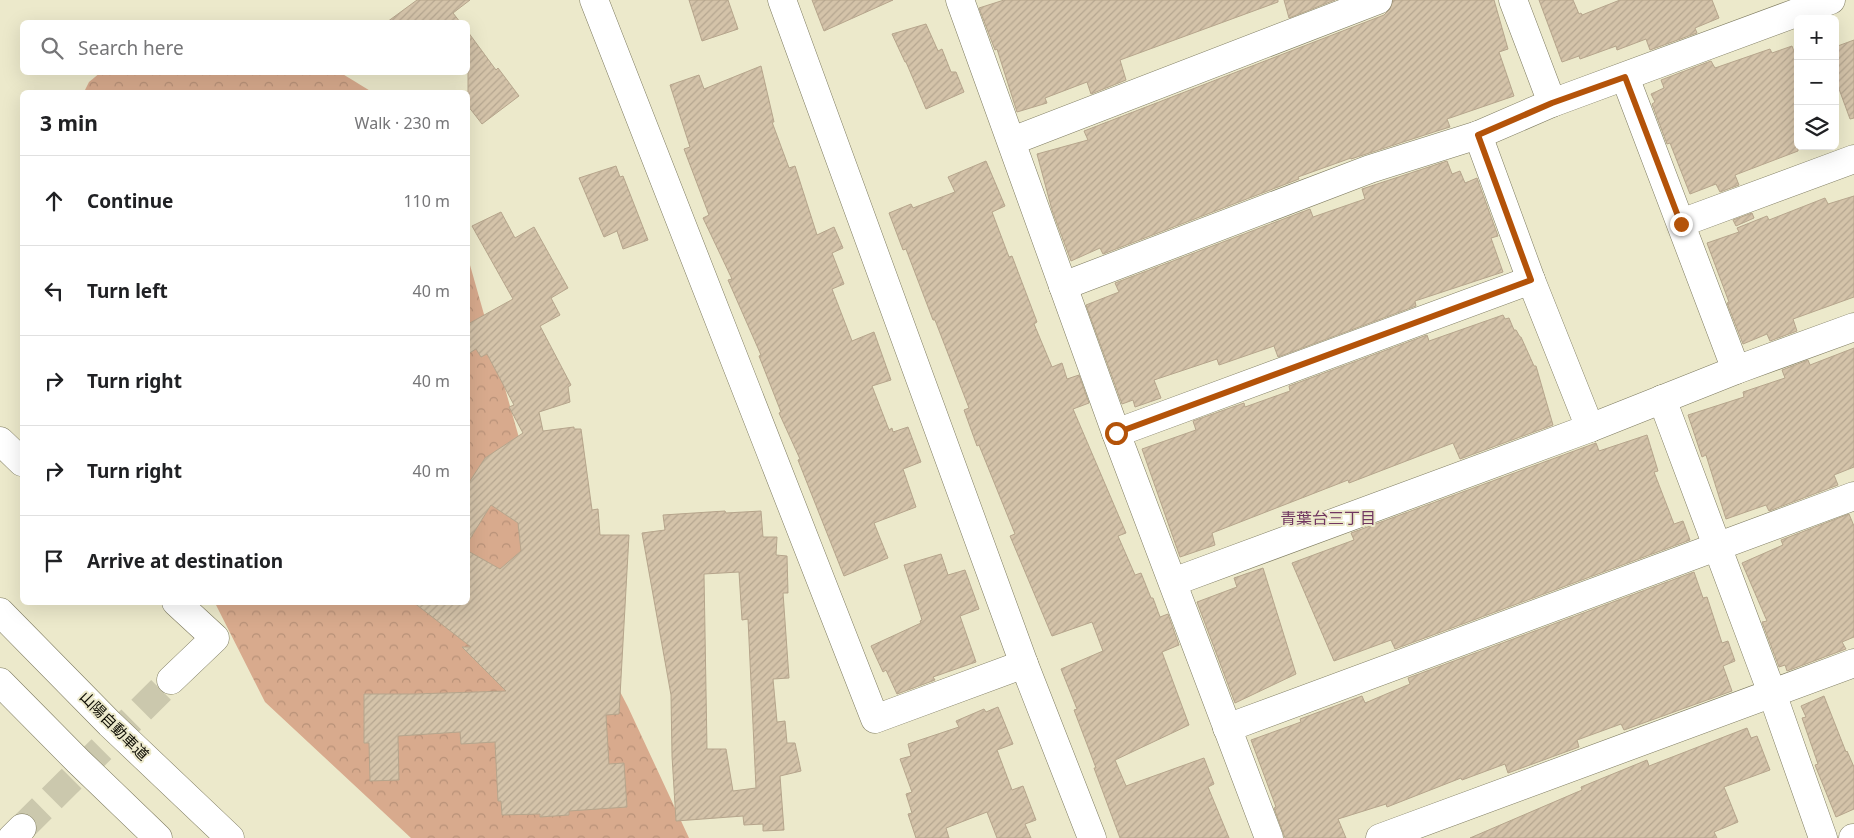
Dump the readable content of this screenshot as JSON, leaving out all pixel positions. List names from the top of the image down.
{
  "streets": {
    "main road": ["山陽自動車道"]
  },
  "districts": ["青葉台三丁目"],
  "page": {
    "map_buttons": ["+", "−"],
    "search": "Search here",
    "heading": ["3 min", "Walk · 230 m"],
    "list": [
      ["Continue", "110 m"],
      ["Turn left", "40 m"],
      ["Turn right", "40 m"],
      ["Turn right", "40 m"],
      "Arrive at destination"
    ]
  }
}
